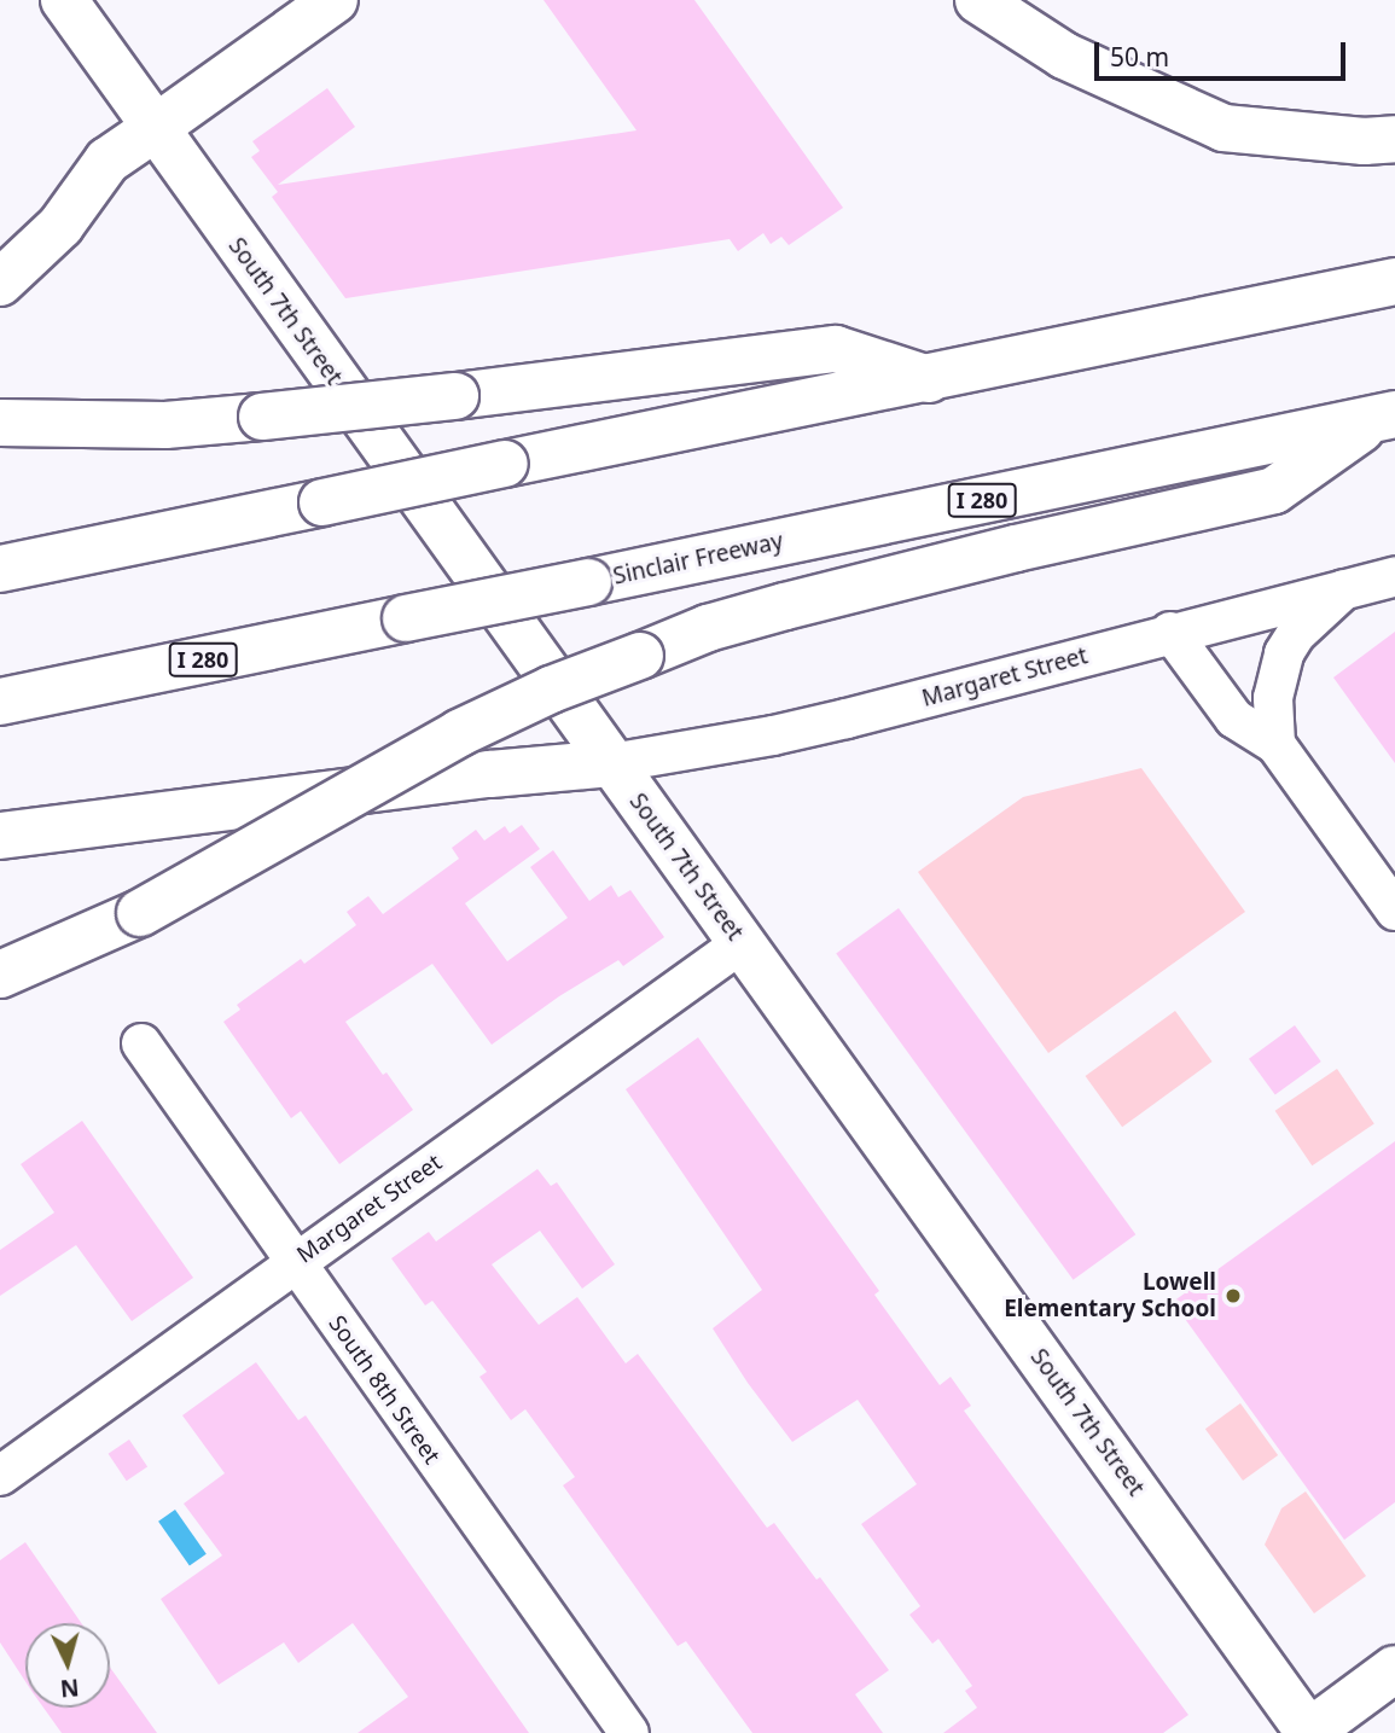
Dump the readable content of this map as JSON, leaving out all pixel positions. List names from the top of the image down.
{
  "streets": {
    "main road": ["South 7th Street", "I 280", "Sinclair Freeway"],
    "street": ["Margaret Street", "South 8th Street"]
  },
  "crossings": [
    ["South 7th Street", "Margaret Street"],
    ["Margaret Street", "South 8th Street"]
  ],
  "places": ["Lowell Elementary School"],
  "scale_bar": "50 m",
  "north": "bottom"
}
